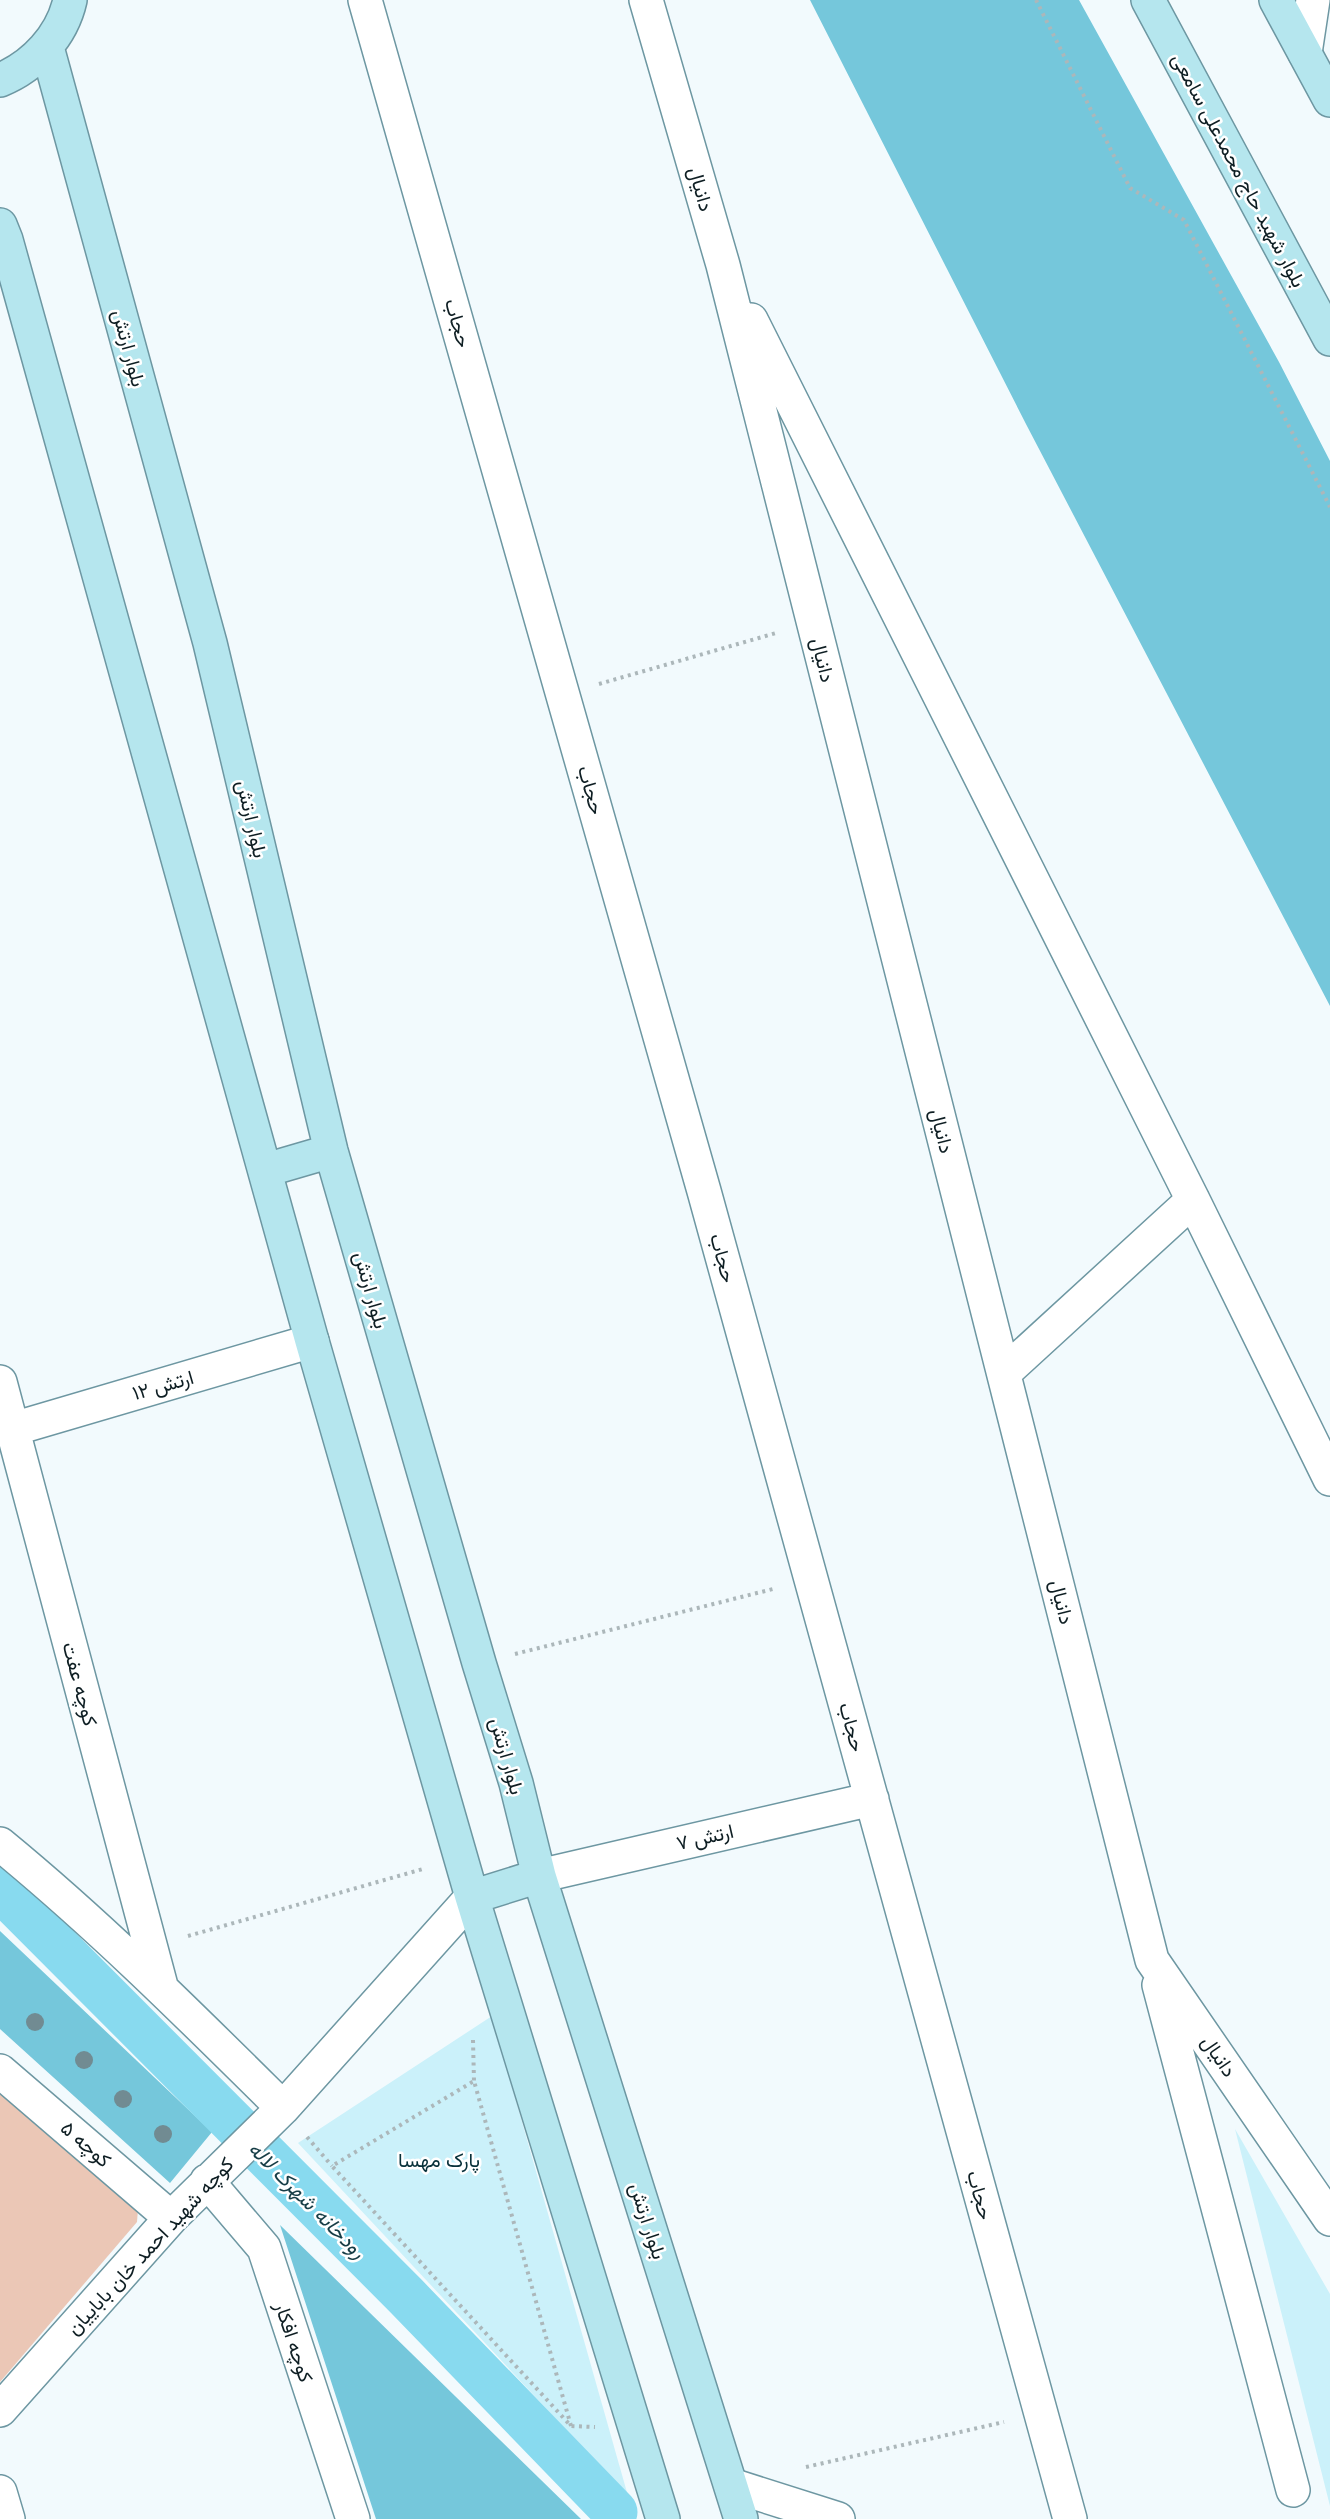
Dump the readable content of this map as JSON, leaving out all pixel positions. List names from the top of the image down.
{
  "streets": {
    "street": [
      "بلوار شهید حاج محمدعلی سامعی",
      "دانیال",
      "حجاب",
      "بلوار ارتش",
      "ارتش ۱۲",
      "کوچه عفت",
      "ارتش ۷",
      "کوچه ۵",
      "کوچه شهید احمد خان باباییان",
      "کوچه افکار"
    ]
  },
  "crossings": [
    ["حجاب", "ارتش ۷"],
    ["بلوار ارتش", "ارتش ۷"],
    ["ارتش ۱۲", "کوچه عفت"],
    ["کوچه ۵", "کوچه شهید احمد خان باباییان"],
    ["کوچه شهید احمد خان باباییان", "کوچه افکار"]
  ],
  "water": ["رودخانه شهرک لاله"],
  "parks": ["پارک مهسا"]
}
